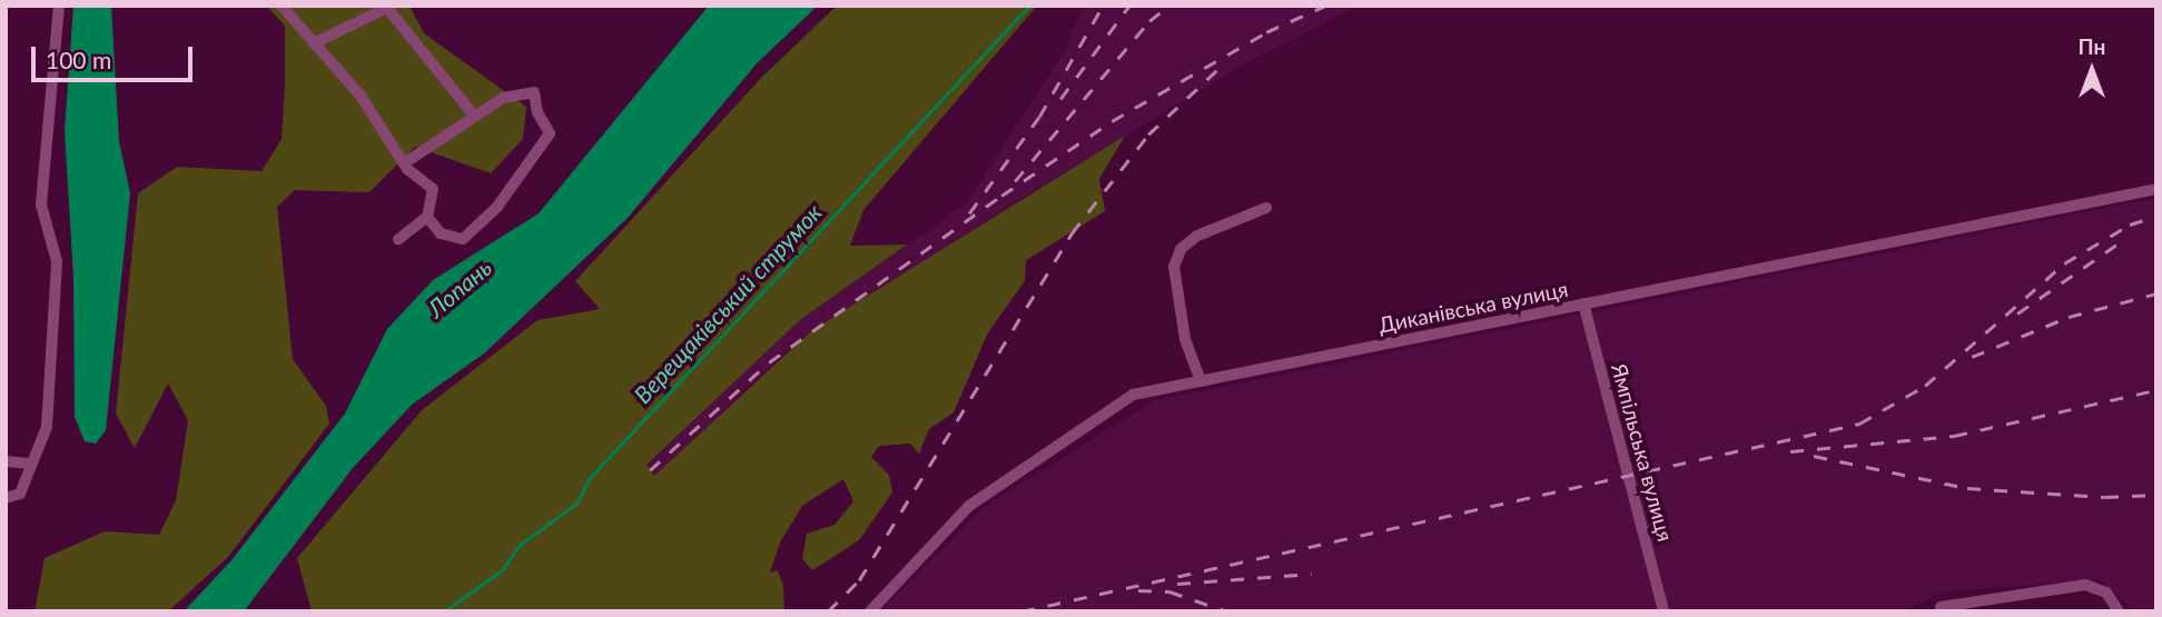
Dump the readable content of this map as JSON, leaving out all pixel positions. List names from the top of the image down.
{
  "streets": {
    "street": ["Диканівська вулиця", "Ямпільська вулиця"]
  },
  "crossings": [
    ["Диканівська вулиця", "Ямпільська вулиця"]
  ],
  "water": ["Лопань", "Верещаківський струмок"],
  "scale_bar": "100 m",
  "north": "top"
}
